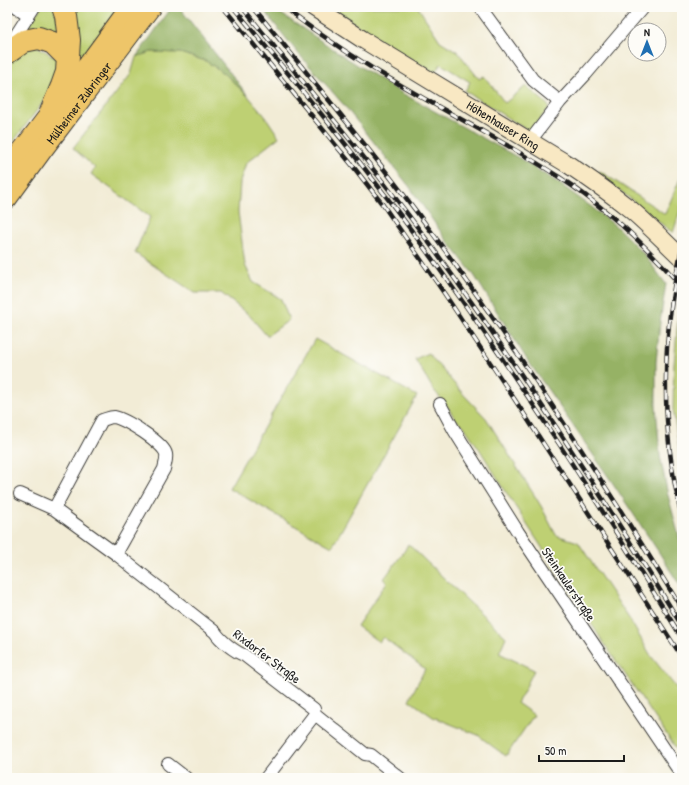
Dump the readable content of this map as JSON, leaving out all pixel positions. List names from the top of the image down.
{
  "streets": {
    "main road": ["Mülheimer Zubringer"],
    "street": ["Höhenhauser Ring", "Steinkaulerstraße", "Rixdorfer Straße"]
  },
  "scale_bar": "50 m",
  "north": "top"
}
